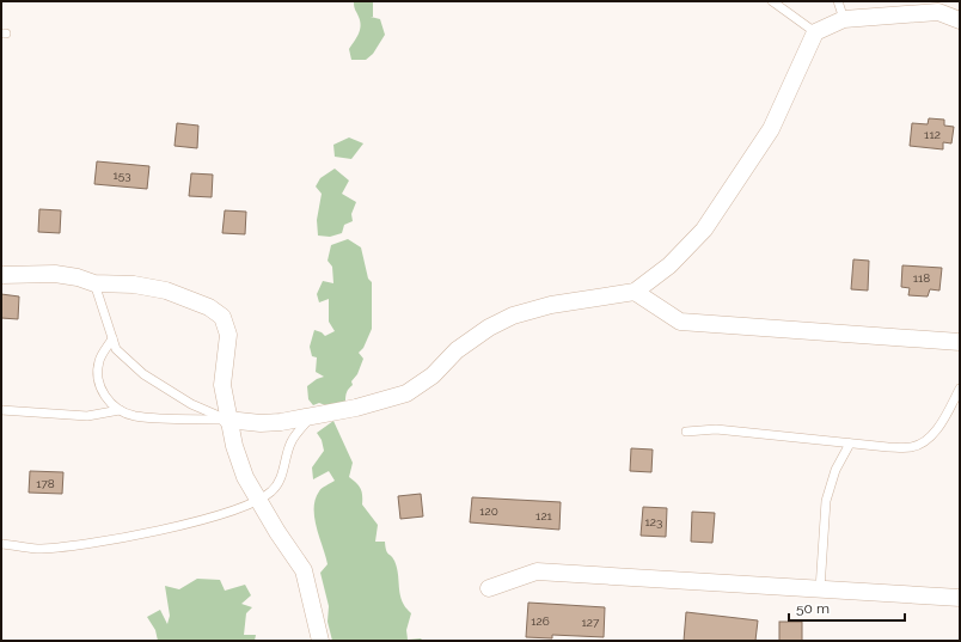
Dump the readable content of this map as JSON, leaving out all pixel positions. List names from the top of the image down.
{
  "house_numbers": [
    "112",
    "153",
    "118",
    "178",
    "120",
    "121",
    "123",
    "126",
    "127"
  ],
  "scale_bar": "50 m"
}
